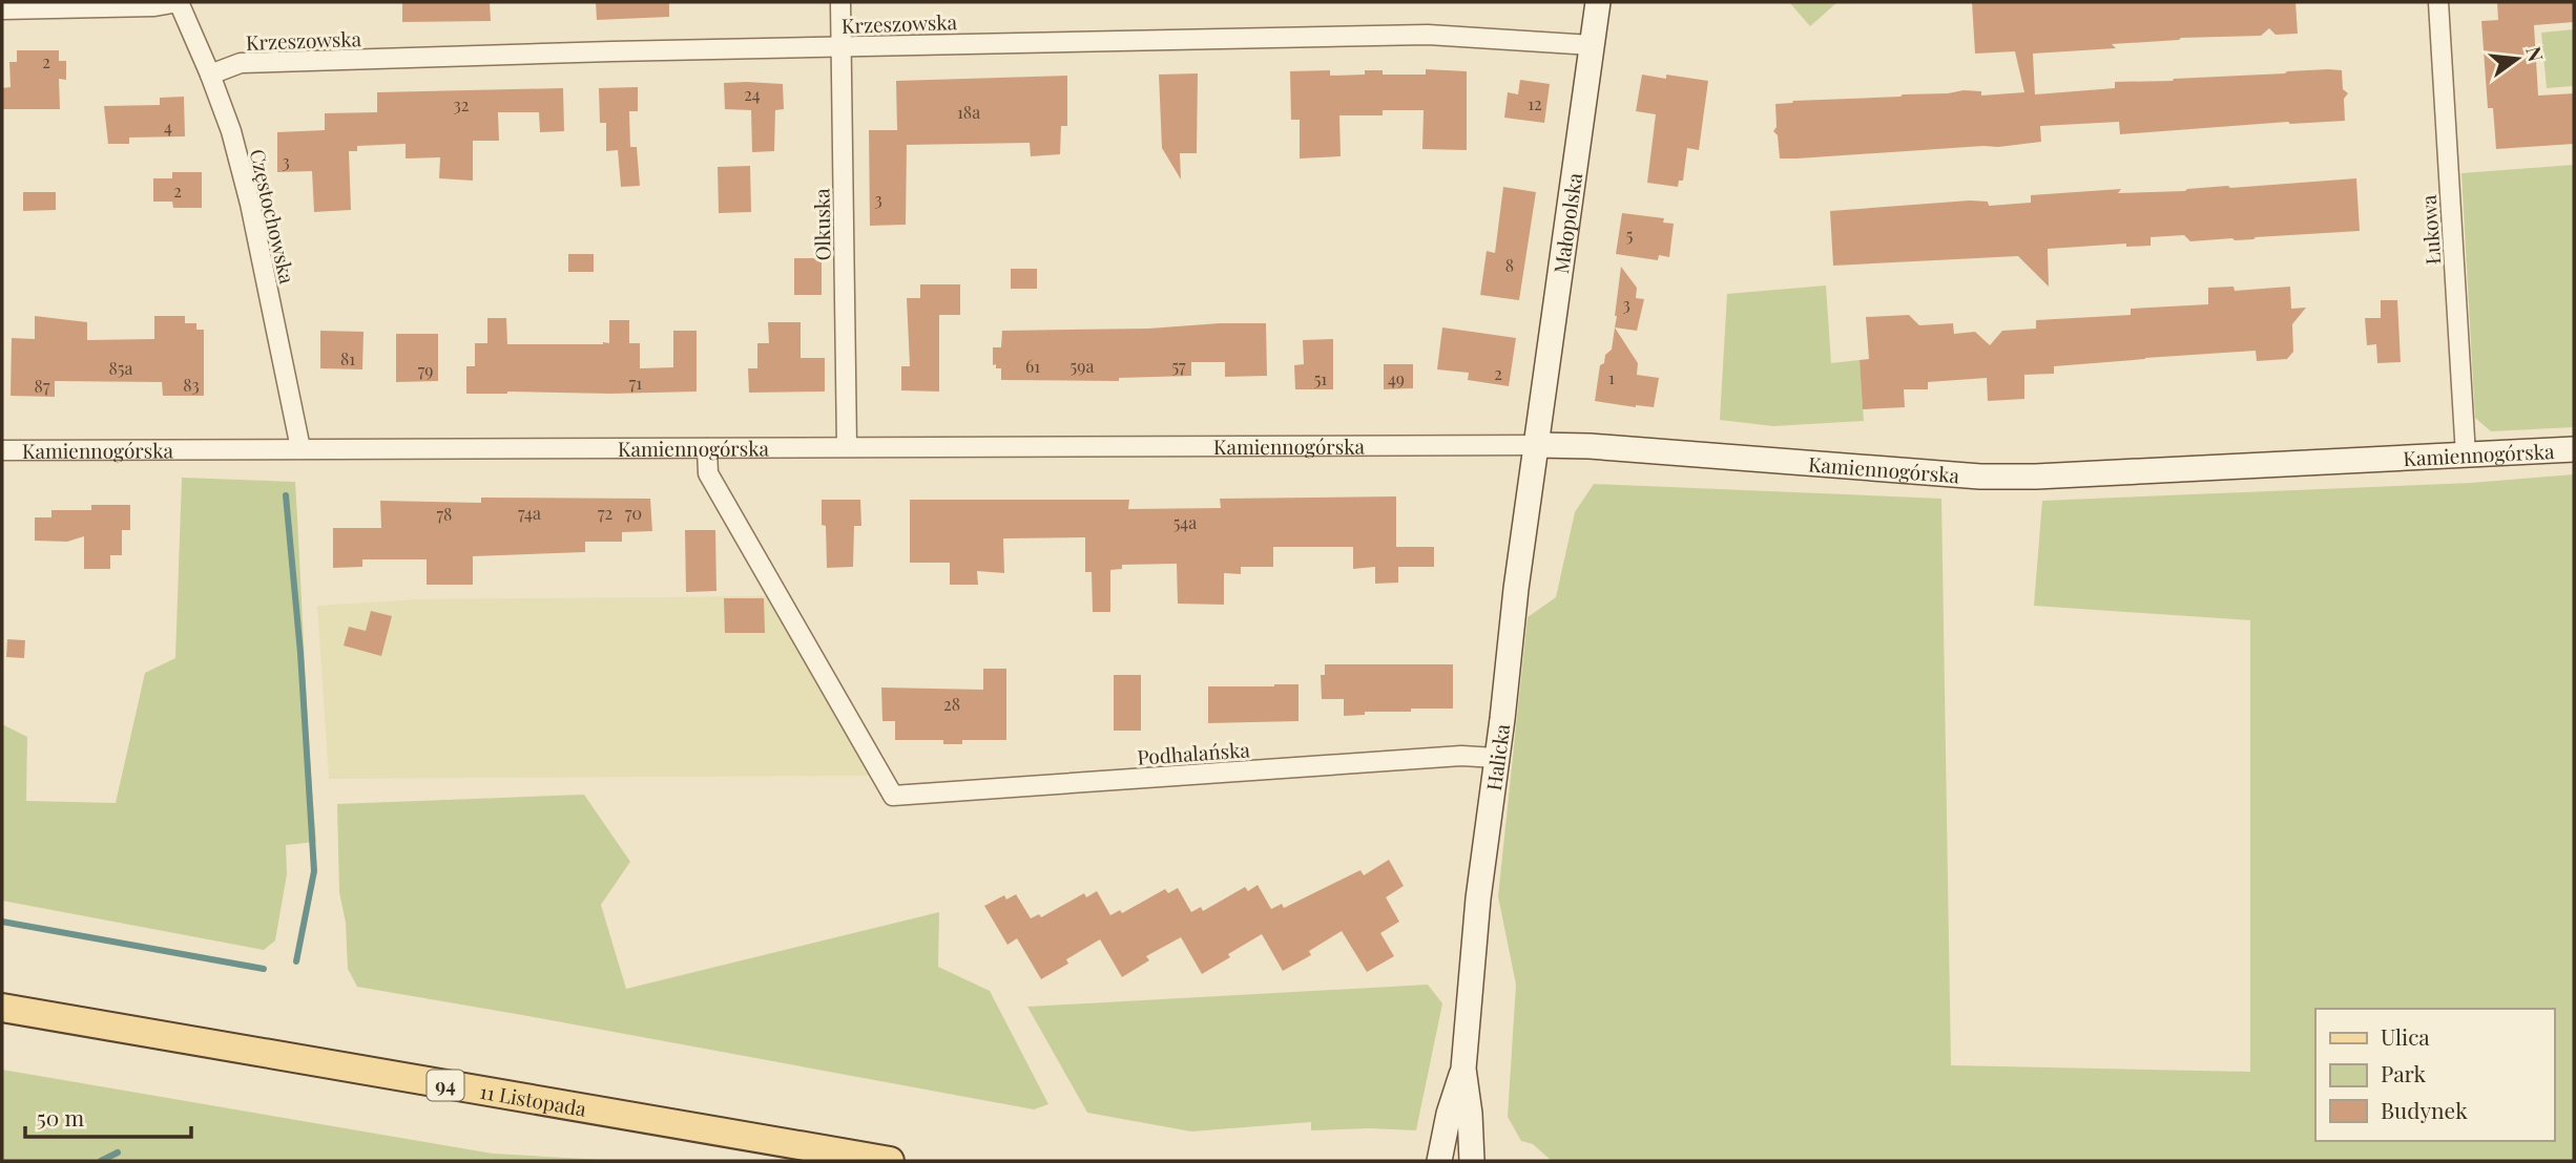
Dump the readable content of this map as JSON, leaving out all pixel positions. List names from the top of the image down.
{
  "streets": {
    "main road": ["94", "11 Listopada"],
    "street": [
      "Krzeszowska",
      "Częstochowska",
      "Małopolska",
      "Olkuska",
      "Łukowa",
      "Kamiennogórska",
      "Podhalańska",
      "Halicka"
    ]
  },
  "crossings": [
    ["Krzeszowska", "Częstochowska"],
    ["Krzeszowska", "Małopolska"],
    ["Krzeszowska", "Olkuska"],
    ["Częstochowska", "Kamiennogórska"],
    ["Małopolska", "Kamiennogórska"],
    ["Małopolska", "Halicka"],
    ["Olkuska", "Kamiennogórska"],
    ["Łukowa", "Kamiennogórska"],
    ["Kamiennogórska", "Podhalańska"],
    ["Kamiennogórska", "Halicka"],
    ["Podhalańska", "Halicka"]
  ],
  "house_numbers": [
    "2",
    "24",
    "12",
    "32",
    "18a",
    "4",
    "3",
    "2",
    "3",
    "5",
    "8",
    "3",
    "81",
    "61",
    "59a",
    "57",
    "85a",
    "79",
    "2",
    "1",
    "51",
    "49",
    "71",
    "83",
    "87",
    "74a",
    "72",
    "70",
    "78",
    "54a",
    "28"
  ],
  "legend": ["Ulica", "Park", "Budynek"],
  "scale_bar": "50 m",
  "north": "right"
}
